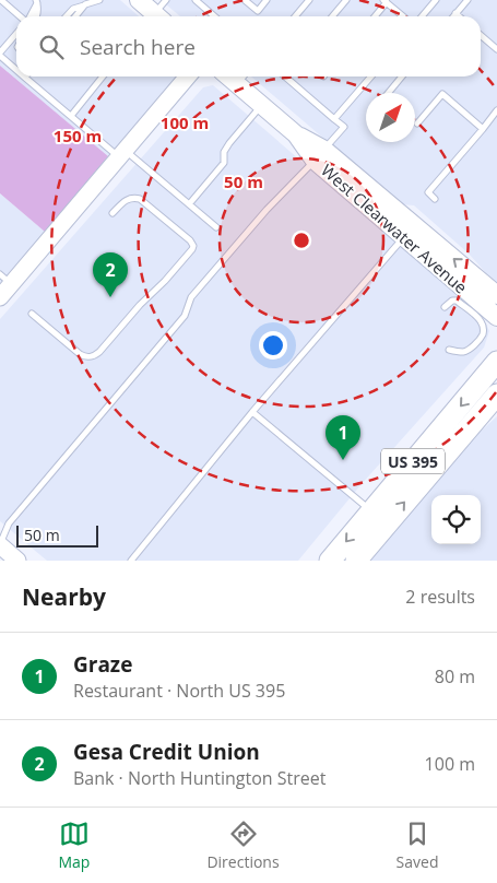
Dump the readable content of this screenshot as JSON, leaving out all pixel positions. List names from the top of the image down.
{
  "streets": {
    "highway": ["US 395"],
    "main road": ["West Clearwater Avenue"]
  },
  "scale_bar": "50 m",
  "north": "top right",
  "page": {
    "search": "Search here",
    "pins": ["2", "1"],
    "scale": "50 m",
    "heading": ["Nearby", "2 results"],
    "list": [
      {
        "mark": "1",
        "name": "Graze",
        "note": "Restaurant · North US 395",
        "value": "80 m"
      },
      {
        "mark": "2",
        "name": "Gesa Credit Union",
        "note": "Bank · North Huntington Street",
        "value": "100 m"
      }
    ],
    "nav": ["Map", "Directions", "Saved"]
  },
  "rings": ["100 m", "150 m", "50 m"]
}
